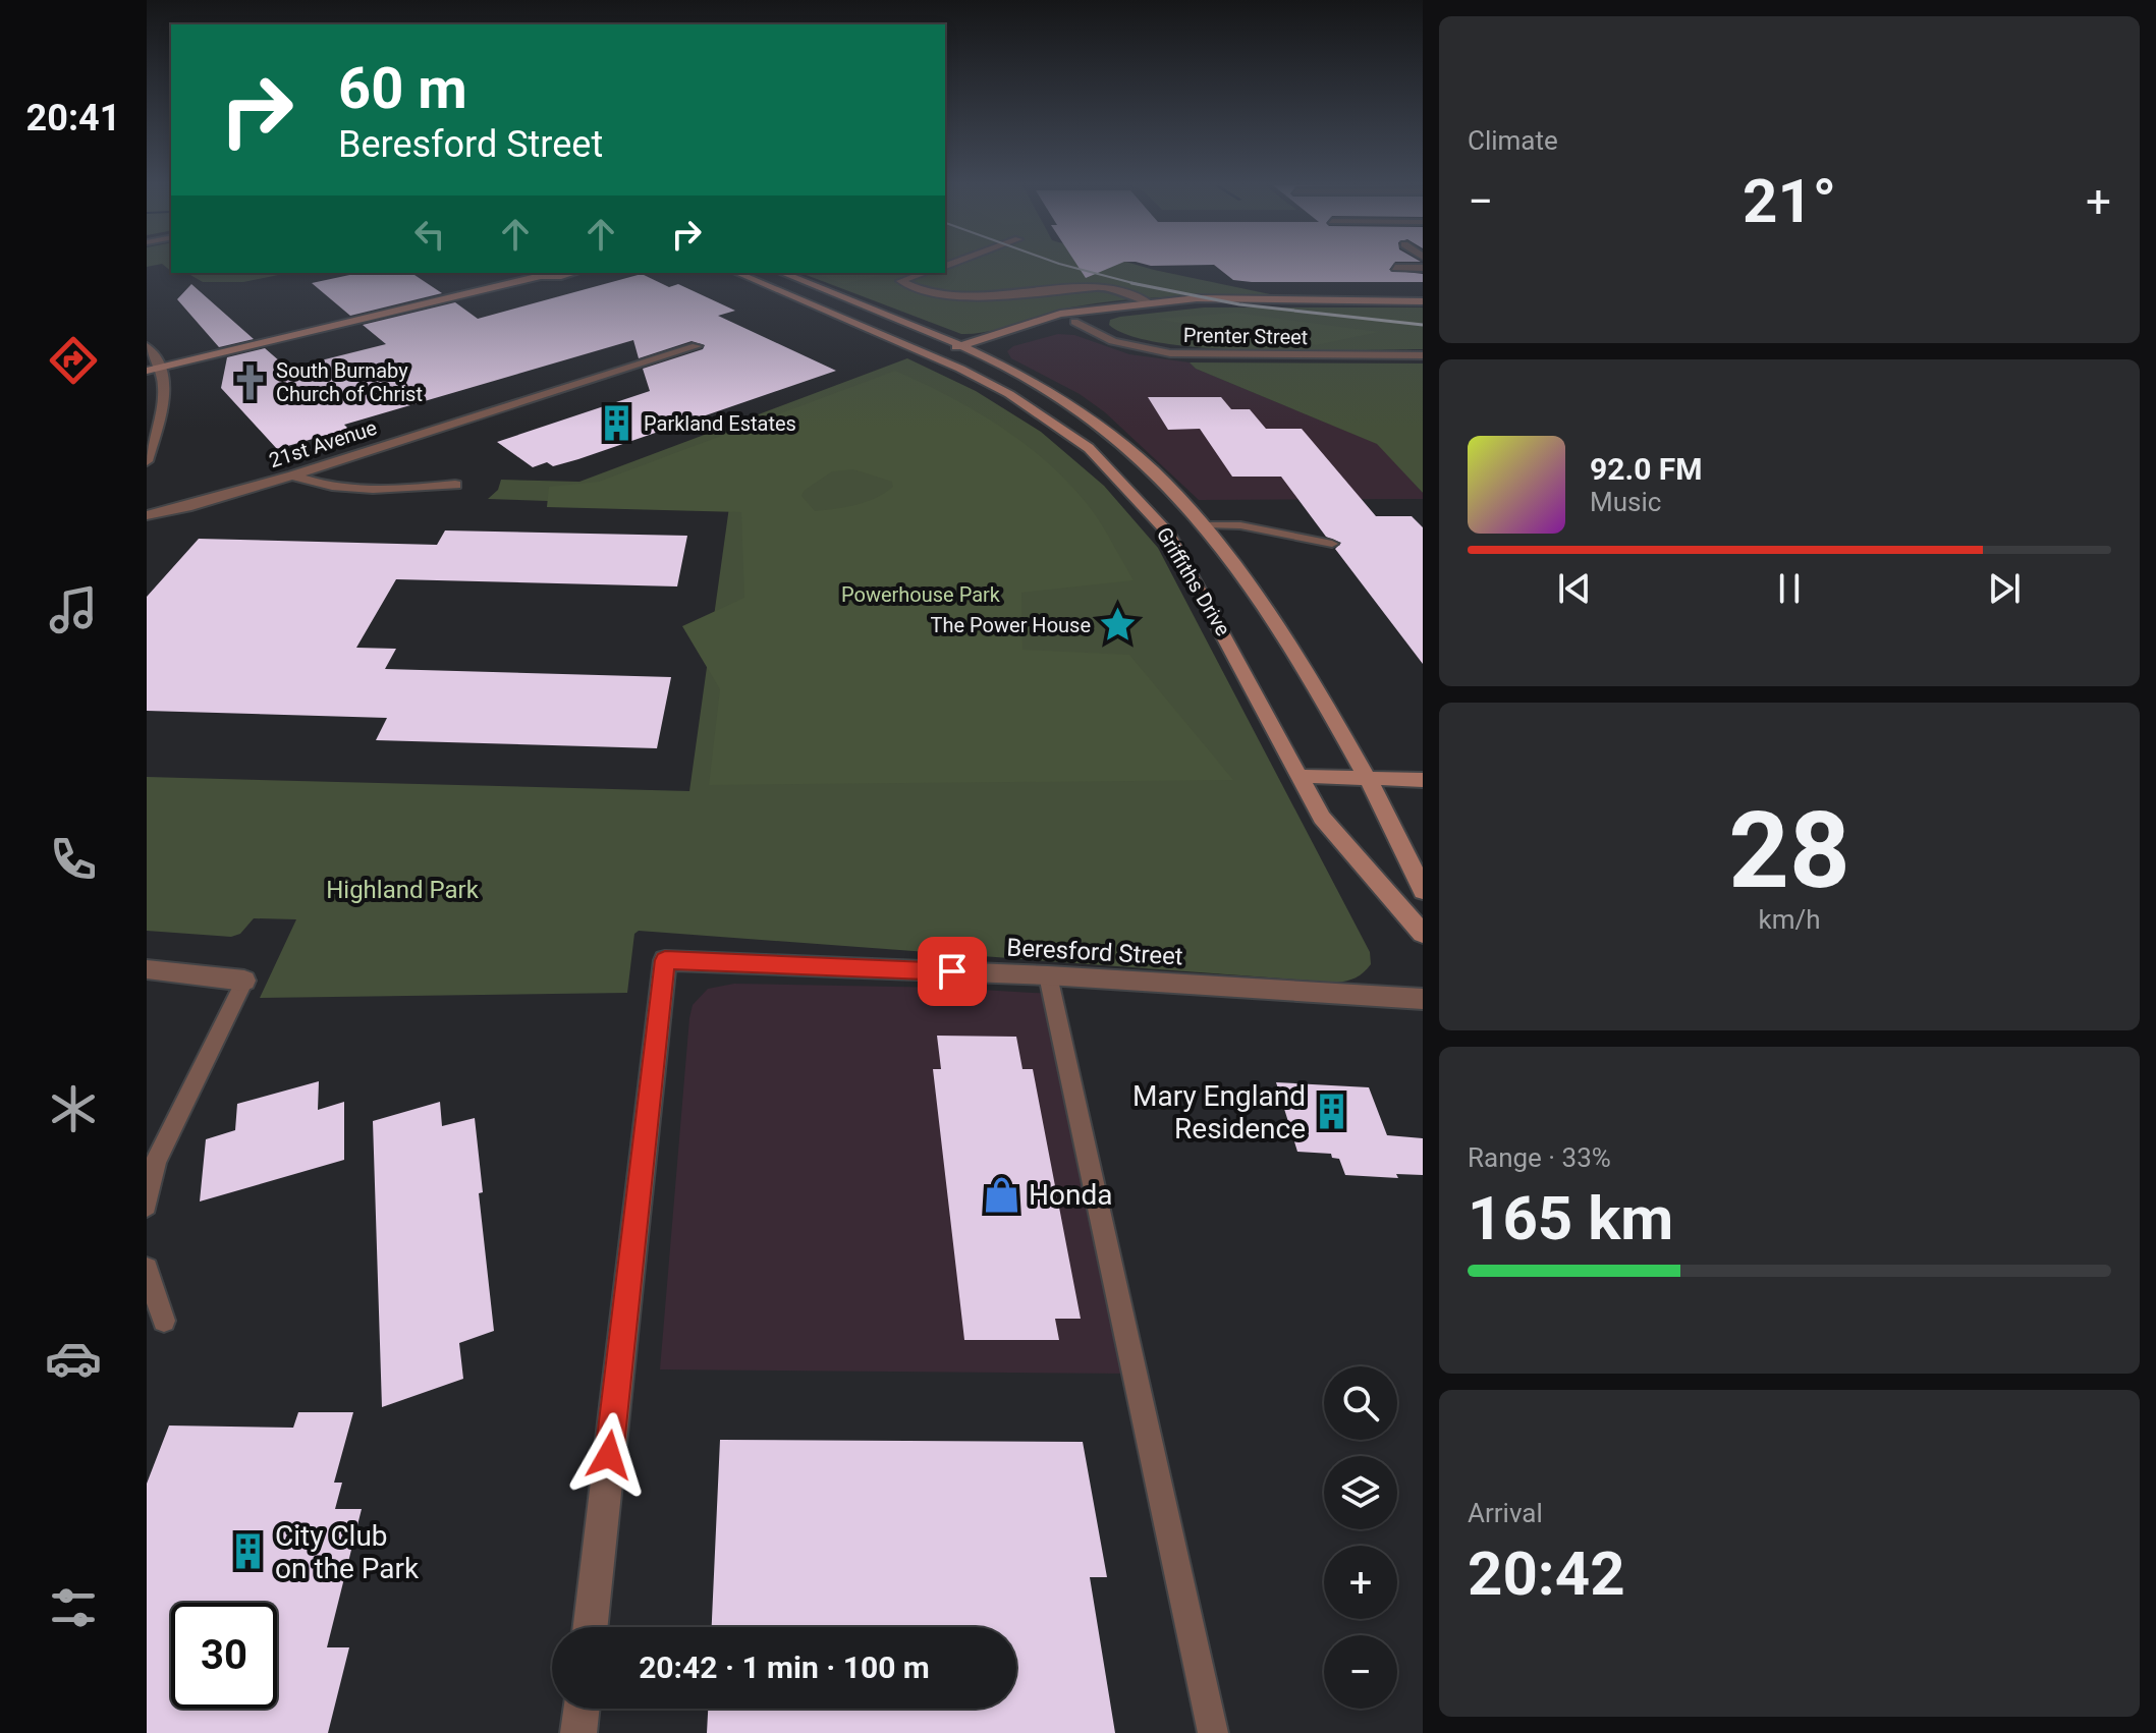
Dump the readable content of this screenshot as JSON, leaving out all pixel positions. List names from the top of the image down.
{
  "streets": {
    "main road": ["Griffiths Drive"],
    "street": ["Prenter Street", "21st Avenue", "Beresford Street"]
  },
  "parks": ["Powerhouse Park", "Highland Park"],
  "places": {
    "church": ["South Burnaby Church of Christ"],
    "building": ["Parkland Estates", "Mary England Residence", "City Club on the Park"],
    "place": ["The Power House"],
    "shop": ["Honda"]
  },
  "page": {
    "tabs": "20:41",
    "tile": [
      "Climate",
      ["28", "km/h"],
      ["Range · 33%", "165 km"],
      ["Arrival", "20:42"]
    ],
    "turn": ["60 m", "Beresford Street"],
    "heat": ["−", "21°", "+"],
    "song": ["92.0 FM", "Music"],
    "map_buttons": ["+", "−"],
    "limit": "30",
    "trip": "20:42 · 1 min · 100 m"
  }
}
